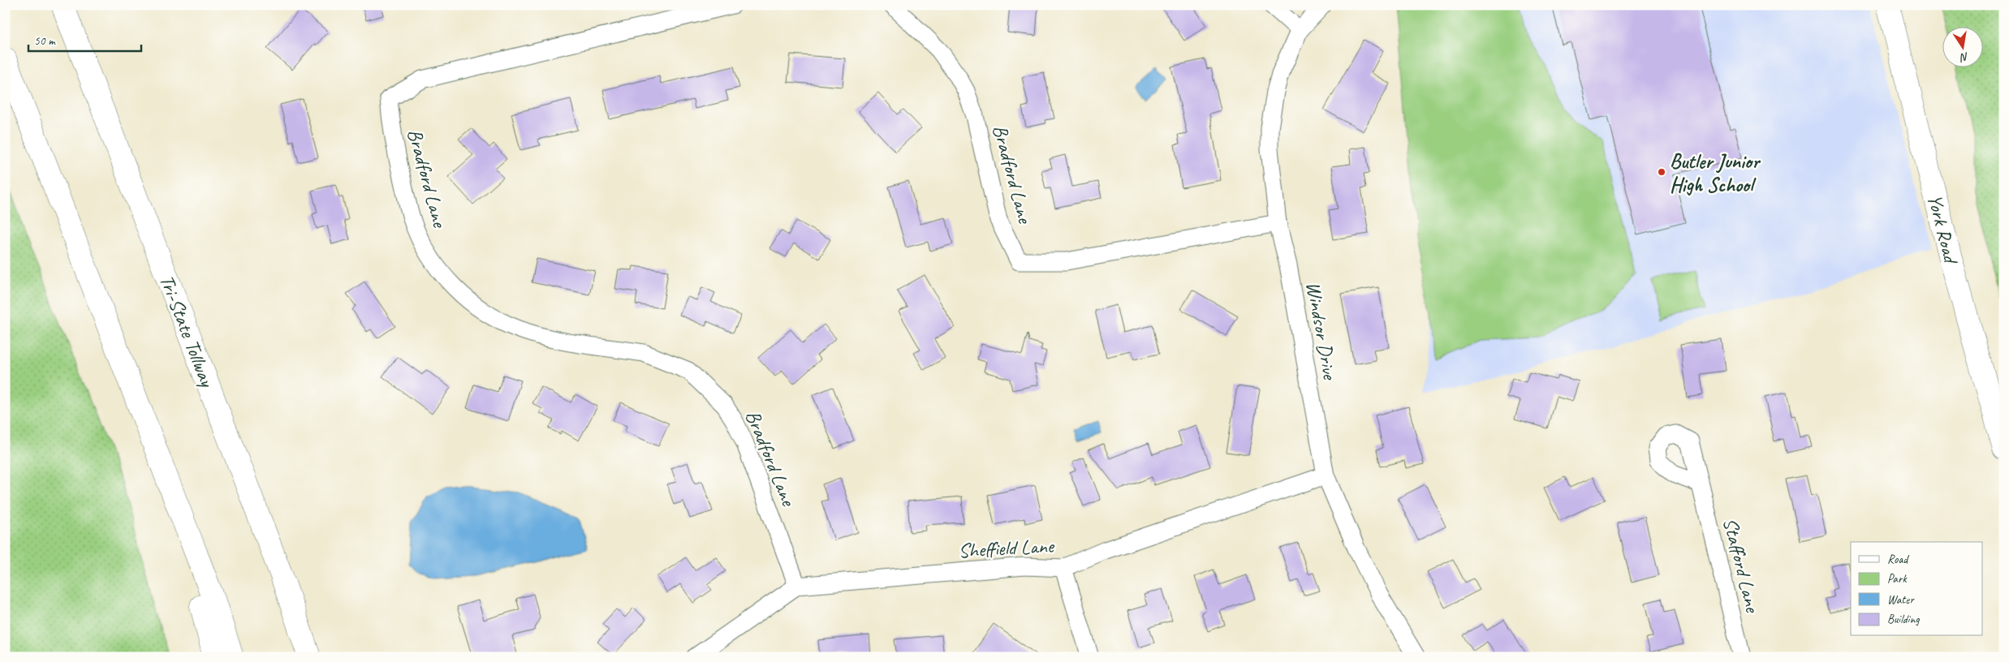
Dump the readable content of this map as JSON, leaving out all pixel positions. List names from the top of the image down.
{
  "streets": {
    "main road": ["York Road", "Tri-State Tollway"],
    "street": [
      "Bradford Lane",
      "Windsor Drive",
      "Sheffield Lane",
      "Stafford Lane"
    ]
  },
  "crossings": [
    ["Bradford Lane", "Windsor Drive"],
    ["Bradford Lane", "Sheffield Lane"],
    ["Windsor Drive", "Sheffield Lane"]
  ],
  "places": ["Butler Junior High School"],
  "legend": [
    "Road",
    "Park",
    "Water",
    "Building"
  ],
  "scale_bar": "50 m",
  "north": "bottom"
}
